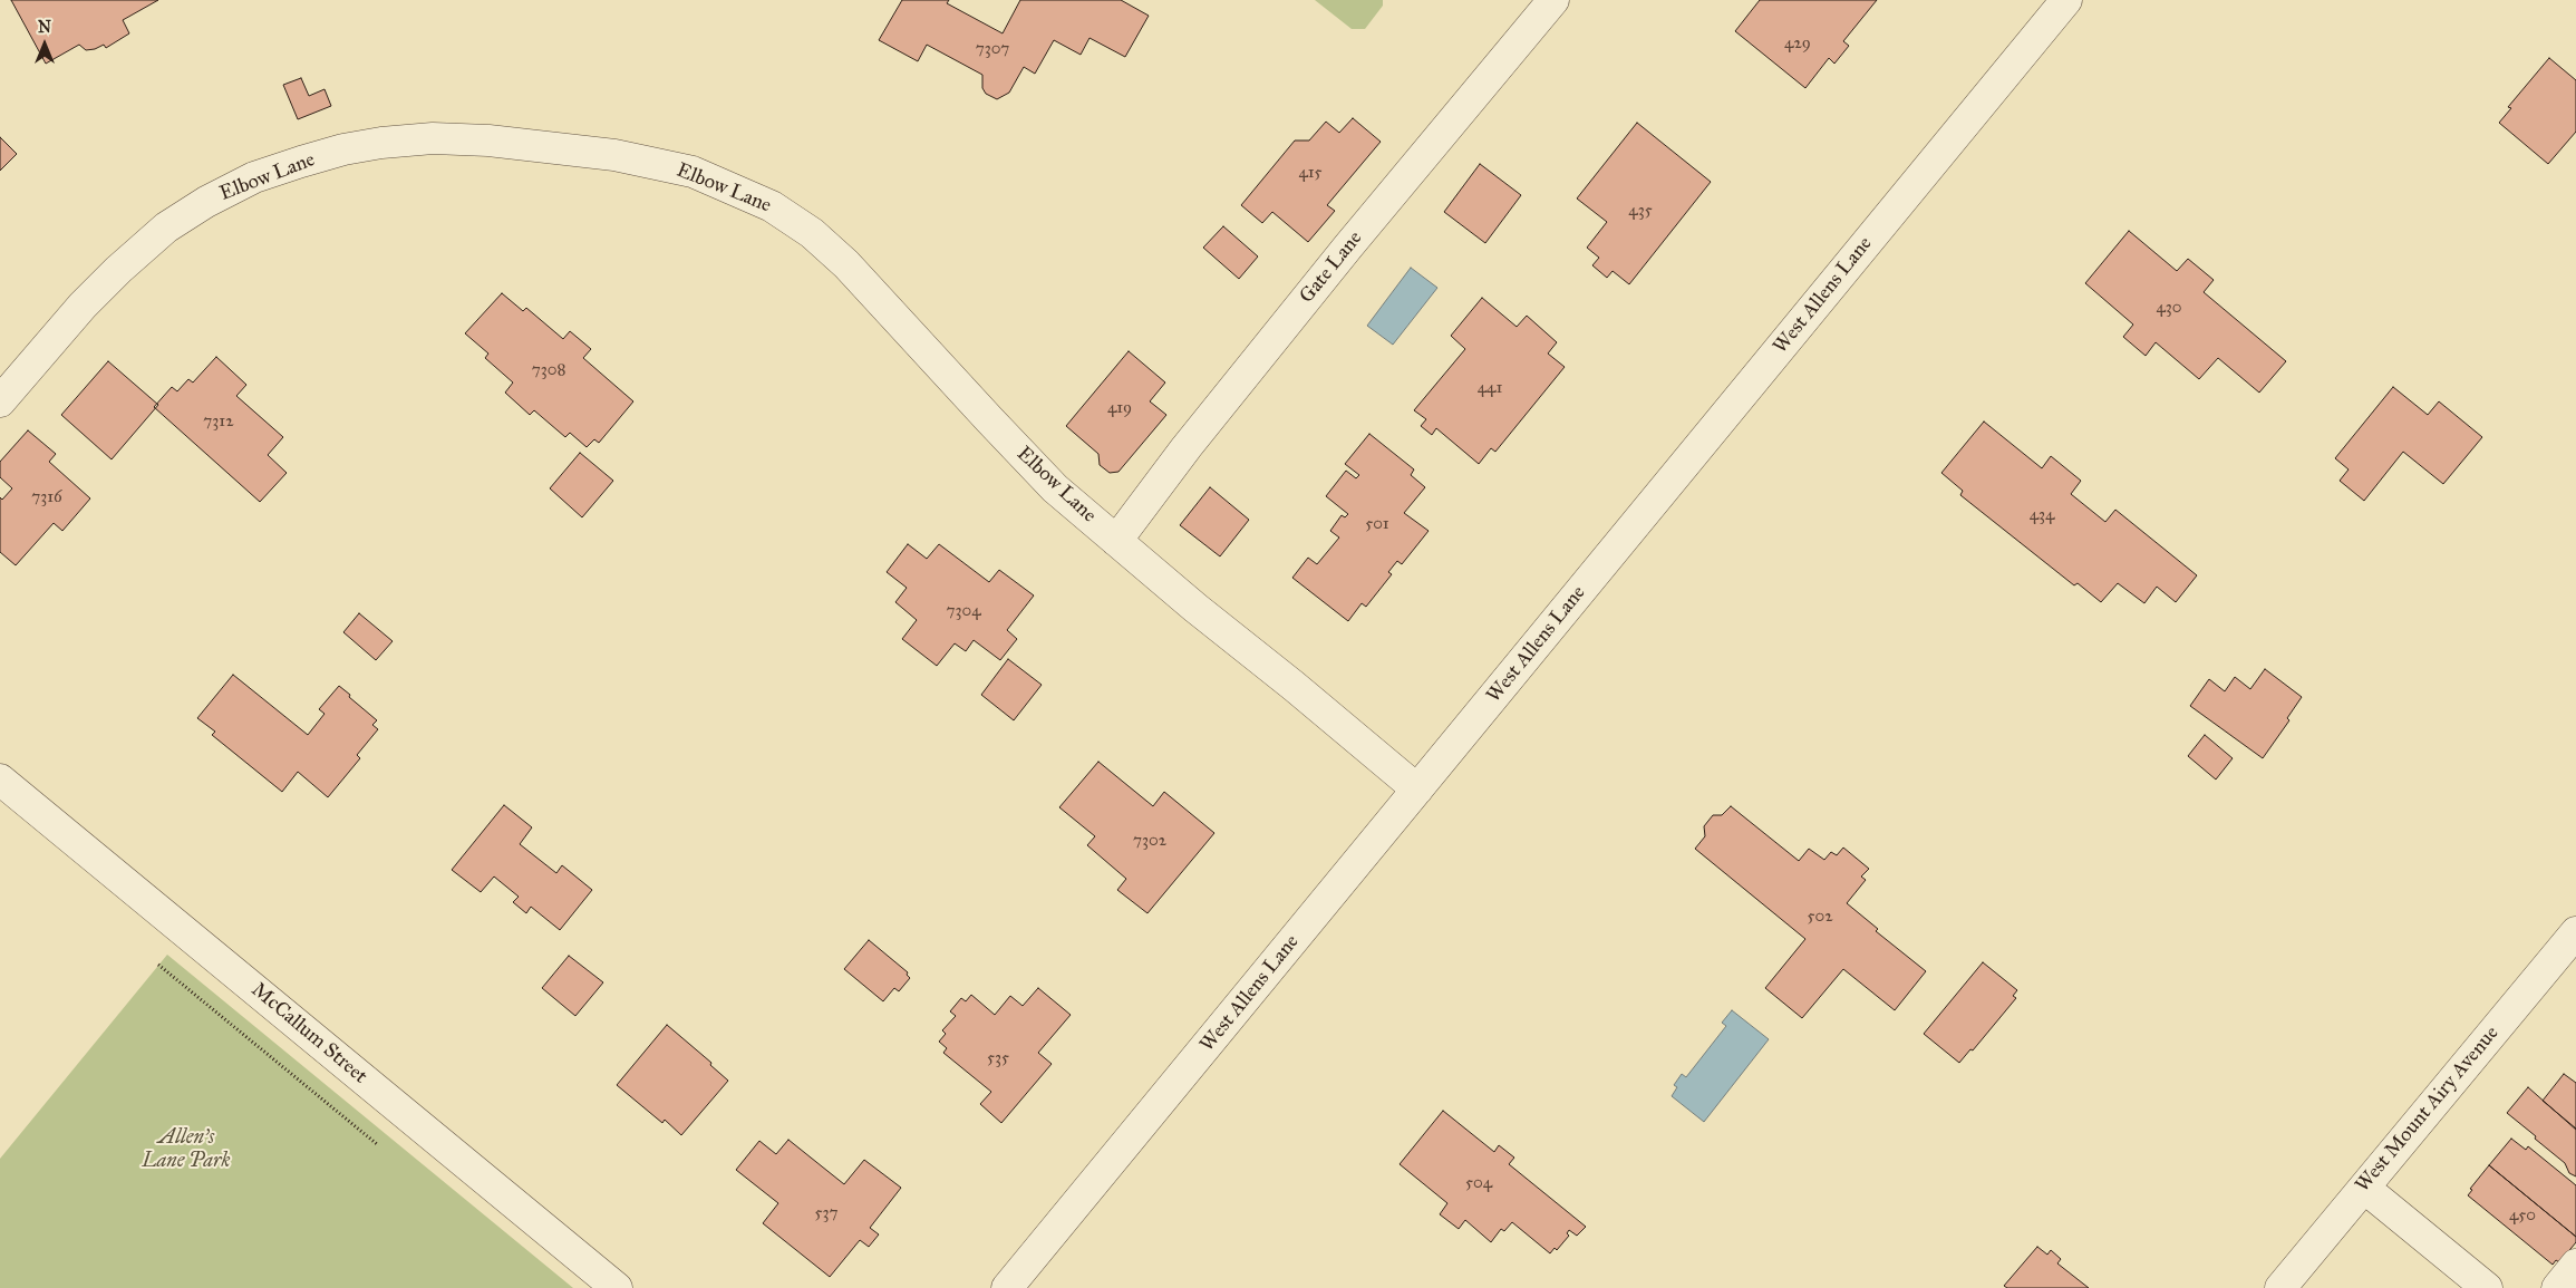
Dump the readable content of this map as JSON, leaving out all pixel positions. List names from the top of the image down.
{
  "streets": {
    "street": [
      "Elbow Lane",
      "Gate Lane",
      "West Allens Lane",
      "McCallum Street",
      "West Mount Airy Avenue"
    ]
  },
  "crossings": [
    ["Elbow Lane", "Gate Lane"],
    ["Elbow Lane", "West Allens Lane"]
  ],
  "parks": ["Allen's Lane Park"],
  "house_numbers": [
    "429",
    "7307",
    "415",
    "435",
    "430",
    "7308",
    "441",
    "419",
    "7312",
    "7316",
    "434",
    "501",
    "7304",
    "7302",
    "502",
    "535",
    "504",
    "537",
    "450"
  ],
  "north": "top"
}
